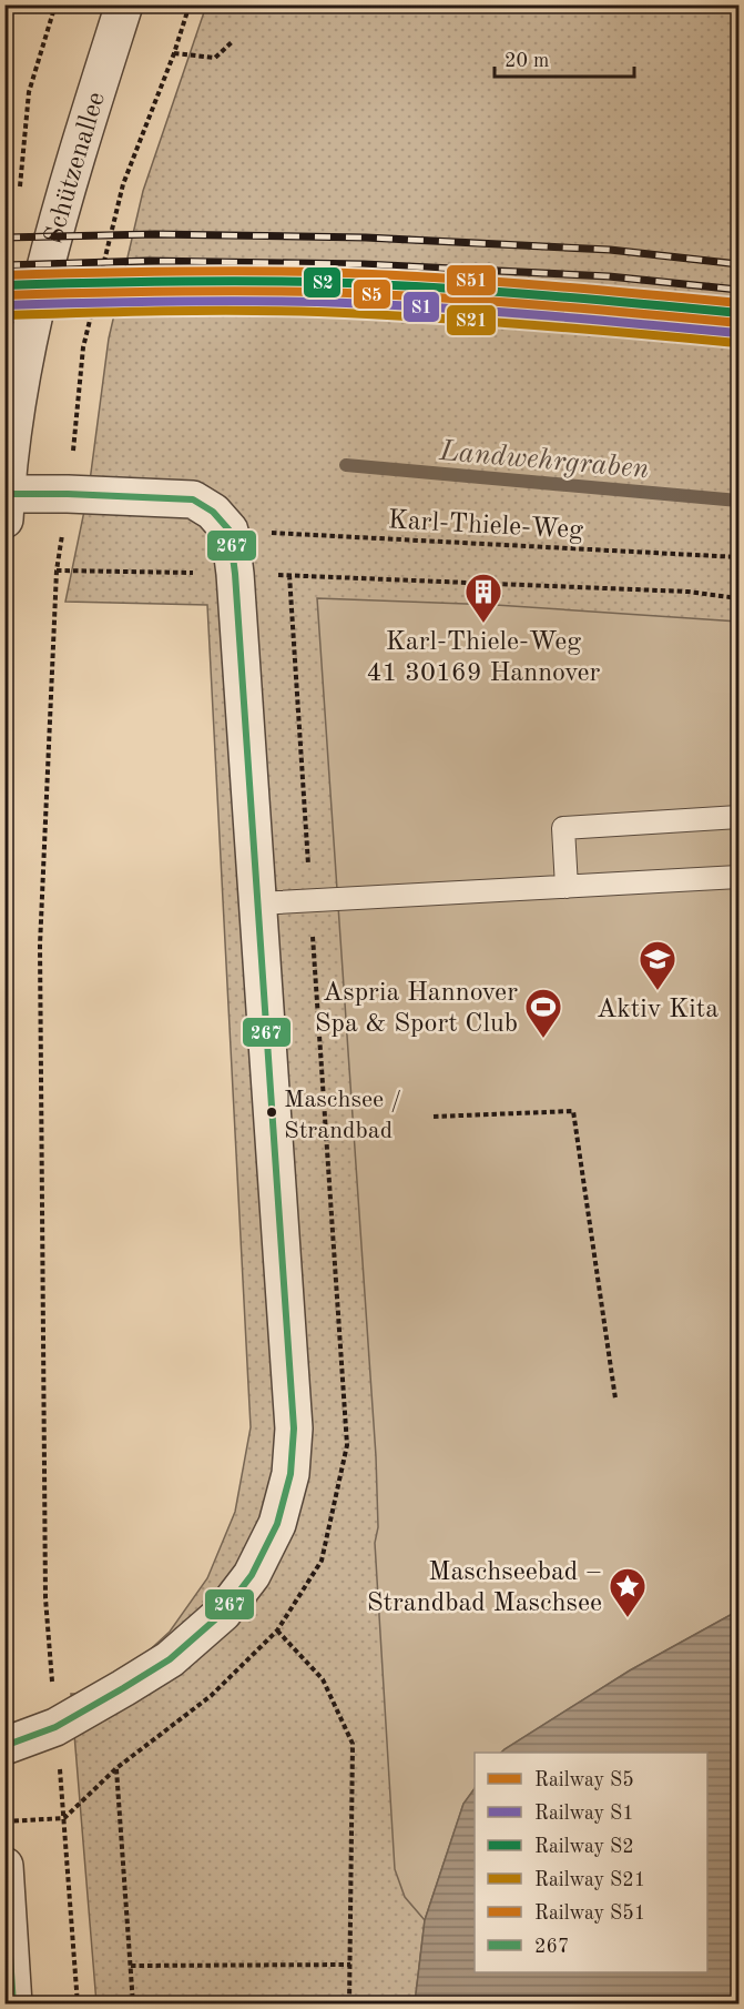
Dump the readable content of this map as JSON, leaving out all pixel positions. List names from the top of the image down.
{
  "streets": {
    "street": ["Schützenallee"],
    "path": ["Karl-Thiele-Weg"]
  },
  "water": ["Landwehrgraben"],
  "places": {
    "building": ["Karl-Thiele-Weg 41 30169 Hannover"],
    "school or university": ["Aktiv Kita"],
    "sports": ["Aspria Hannover Spa & Sport Club"],
    "other": ["Maschsee / Strandbad"],
    "place": ["Maschseebad – Strandbad Maschsee"]
  },
  "lines": [
    "rail line S51",
    "rail line S2",
    "rail line S5",
    "rail line S1",
    "rail line S21",
    "transit line 267"
  ],
  "legend": [
    "Railway S5",
    "Railway S1",
    "Railway S2",
    "Railway S21",
    "Railway S51",
    "267"
  ],
  "scale_bar": "20 m"
}
